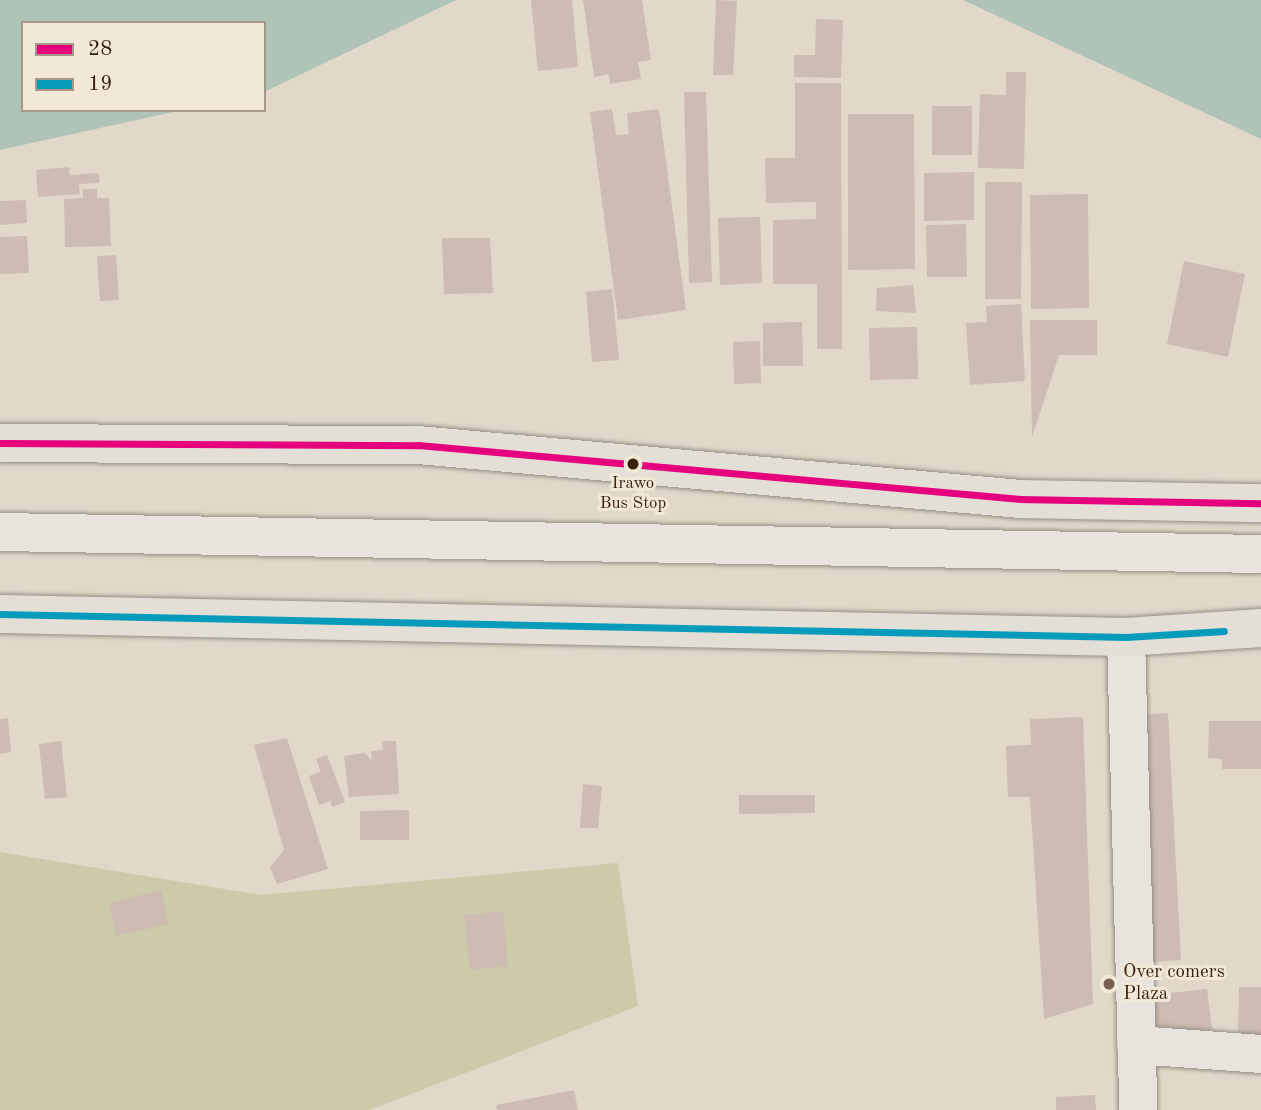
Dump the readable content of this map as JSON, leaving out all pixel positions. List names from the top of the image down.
{
  "places": ["Irawo Bus Stop", "Over comers Plaza"],
  "lines": ["transit line 28", "transit line 19"],
  "legend": ["28", "19"]
}
